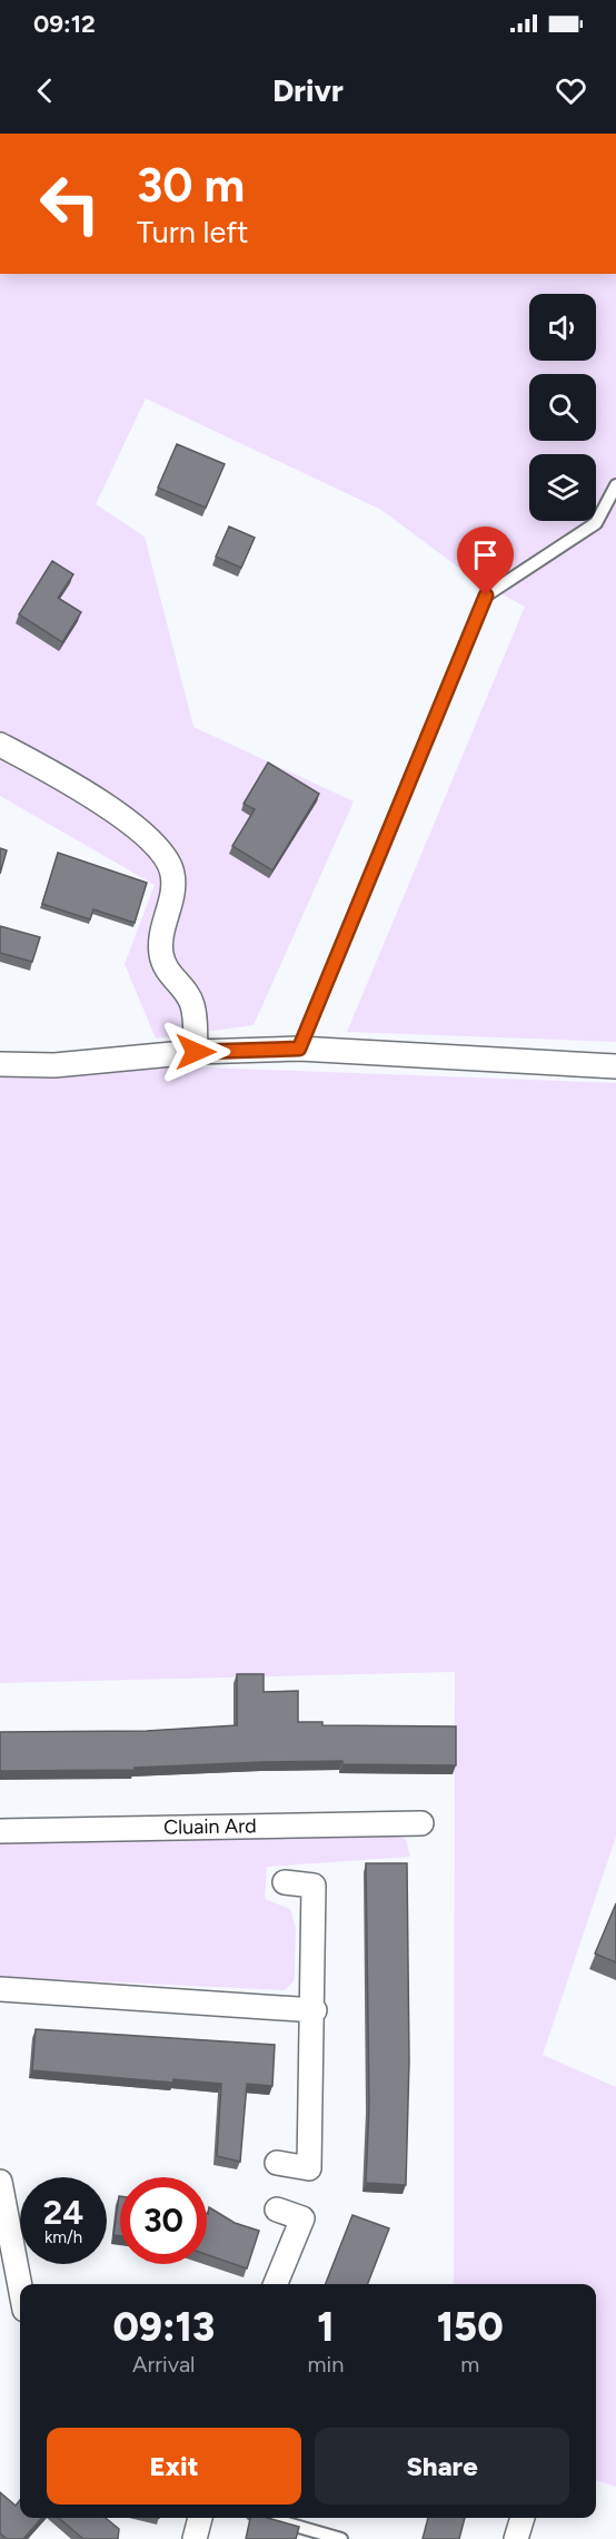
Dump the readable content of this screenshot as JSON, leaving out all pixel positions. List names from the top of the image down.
{
  "streets": {
    "street": ["Cluain Ard"]
  },
  "page": {
    "status": "09:12",
    "header": "Drivr",
    "turn": ["30 m", "Turn left"],
    "speed": "24 km/h",
    "limit": "30",
    "eta": [
      "09:13",
      "Arrival",
      "1",
      "min",
      "150",
      "m"
    ],
    "buttons": ["Exit", "Share"]
  }
}
